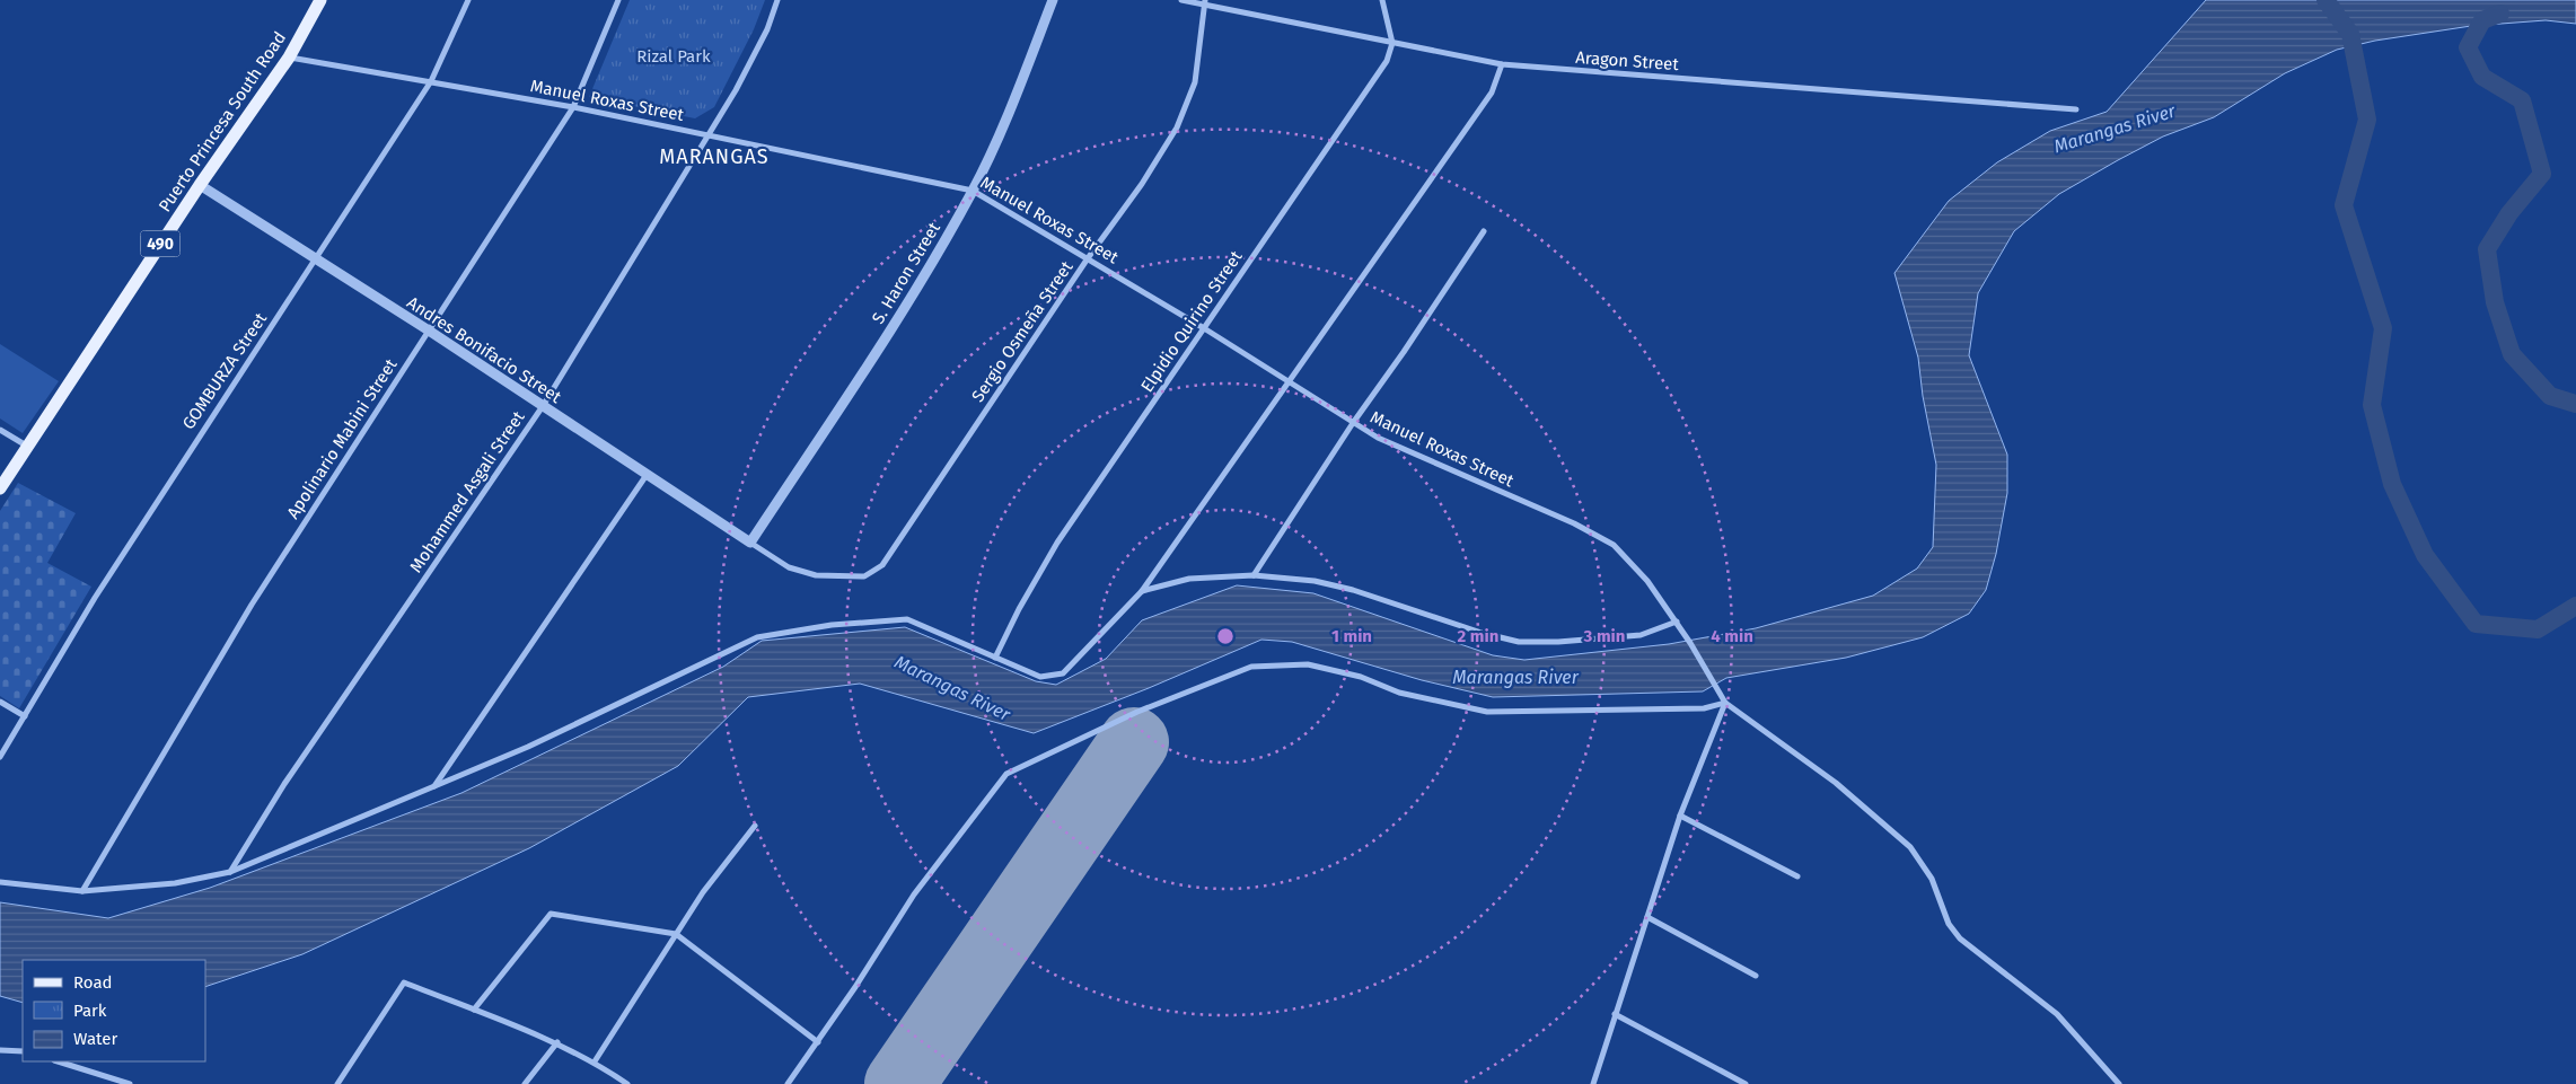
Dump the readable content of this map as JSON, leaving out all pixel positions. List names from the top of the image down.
{
  "streets": {
    "main road": ["Puerto Princesa South Road", "490"],
    "street": [
      "Aragon Street",
      "Manuel Roxas Street",
      "S. Haron Street",
      "Elpidio Quirino Street",
      "Sergio Osmeña Street",
      "Andres Bonifacio Street",
      "GOMBURZA Street",
      "Apolinario Mabini Street",
      "Mohammed Asgali Street"
    ]
  },
  "crossings": [
    ["Aragon Street", "Elpidio Quirino Street"],
    ["Aragon Street", "Sergio Osmeña Street"],
    ["Manuel Roxas Street", "Puerto Princesa South Road"],
    ["Manuel Roxas Street", "S. Haron Street"],
    ["Manuel Roxas Street", "Elpidio Quirino Street"],
    ["Manuel Roxas Street", "Sergio Osmeña Street"],
    ["Manuel Roxas Street", "GOMBURZA Street"],
    ["Manuel Roxas Street", "Apolinario Mabini Street"],
    ["Manuel Roxas Street", "Mohammed Asgali Street"],
    ["Puerto Princesa South Road", "Andres Bonifacio Street"],
    ["S. Haron Street", "Sergio Osmeña Street"],
    ["S. Haron Street", "Andres Bonifacio Street"],
    ["Sergio Osmeña Street", "Andres Bonifacio Street"],
    ["Andres Bonifacio Street", "GOMBURZA Street"],
    ["Andres Bonifacio Street", "Apolinario Mabini Street"],
    ["Andres Bonifacio Street", "Mohammed Asgali Street"]
  ],
  "districts": ["MARANGAS"],
  "water": ["Marangas River"],
  "parks": ["Rizal Park"],
  "legend": ["Road", "Park", "Water"],
  "rings": [
    "1 min",
    "2 min",
    "3 min",
    "4 min"
  ]
}
